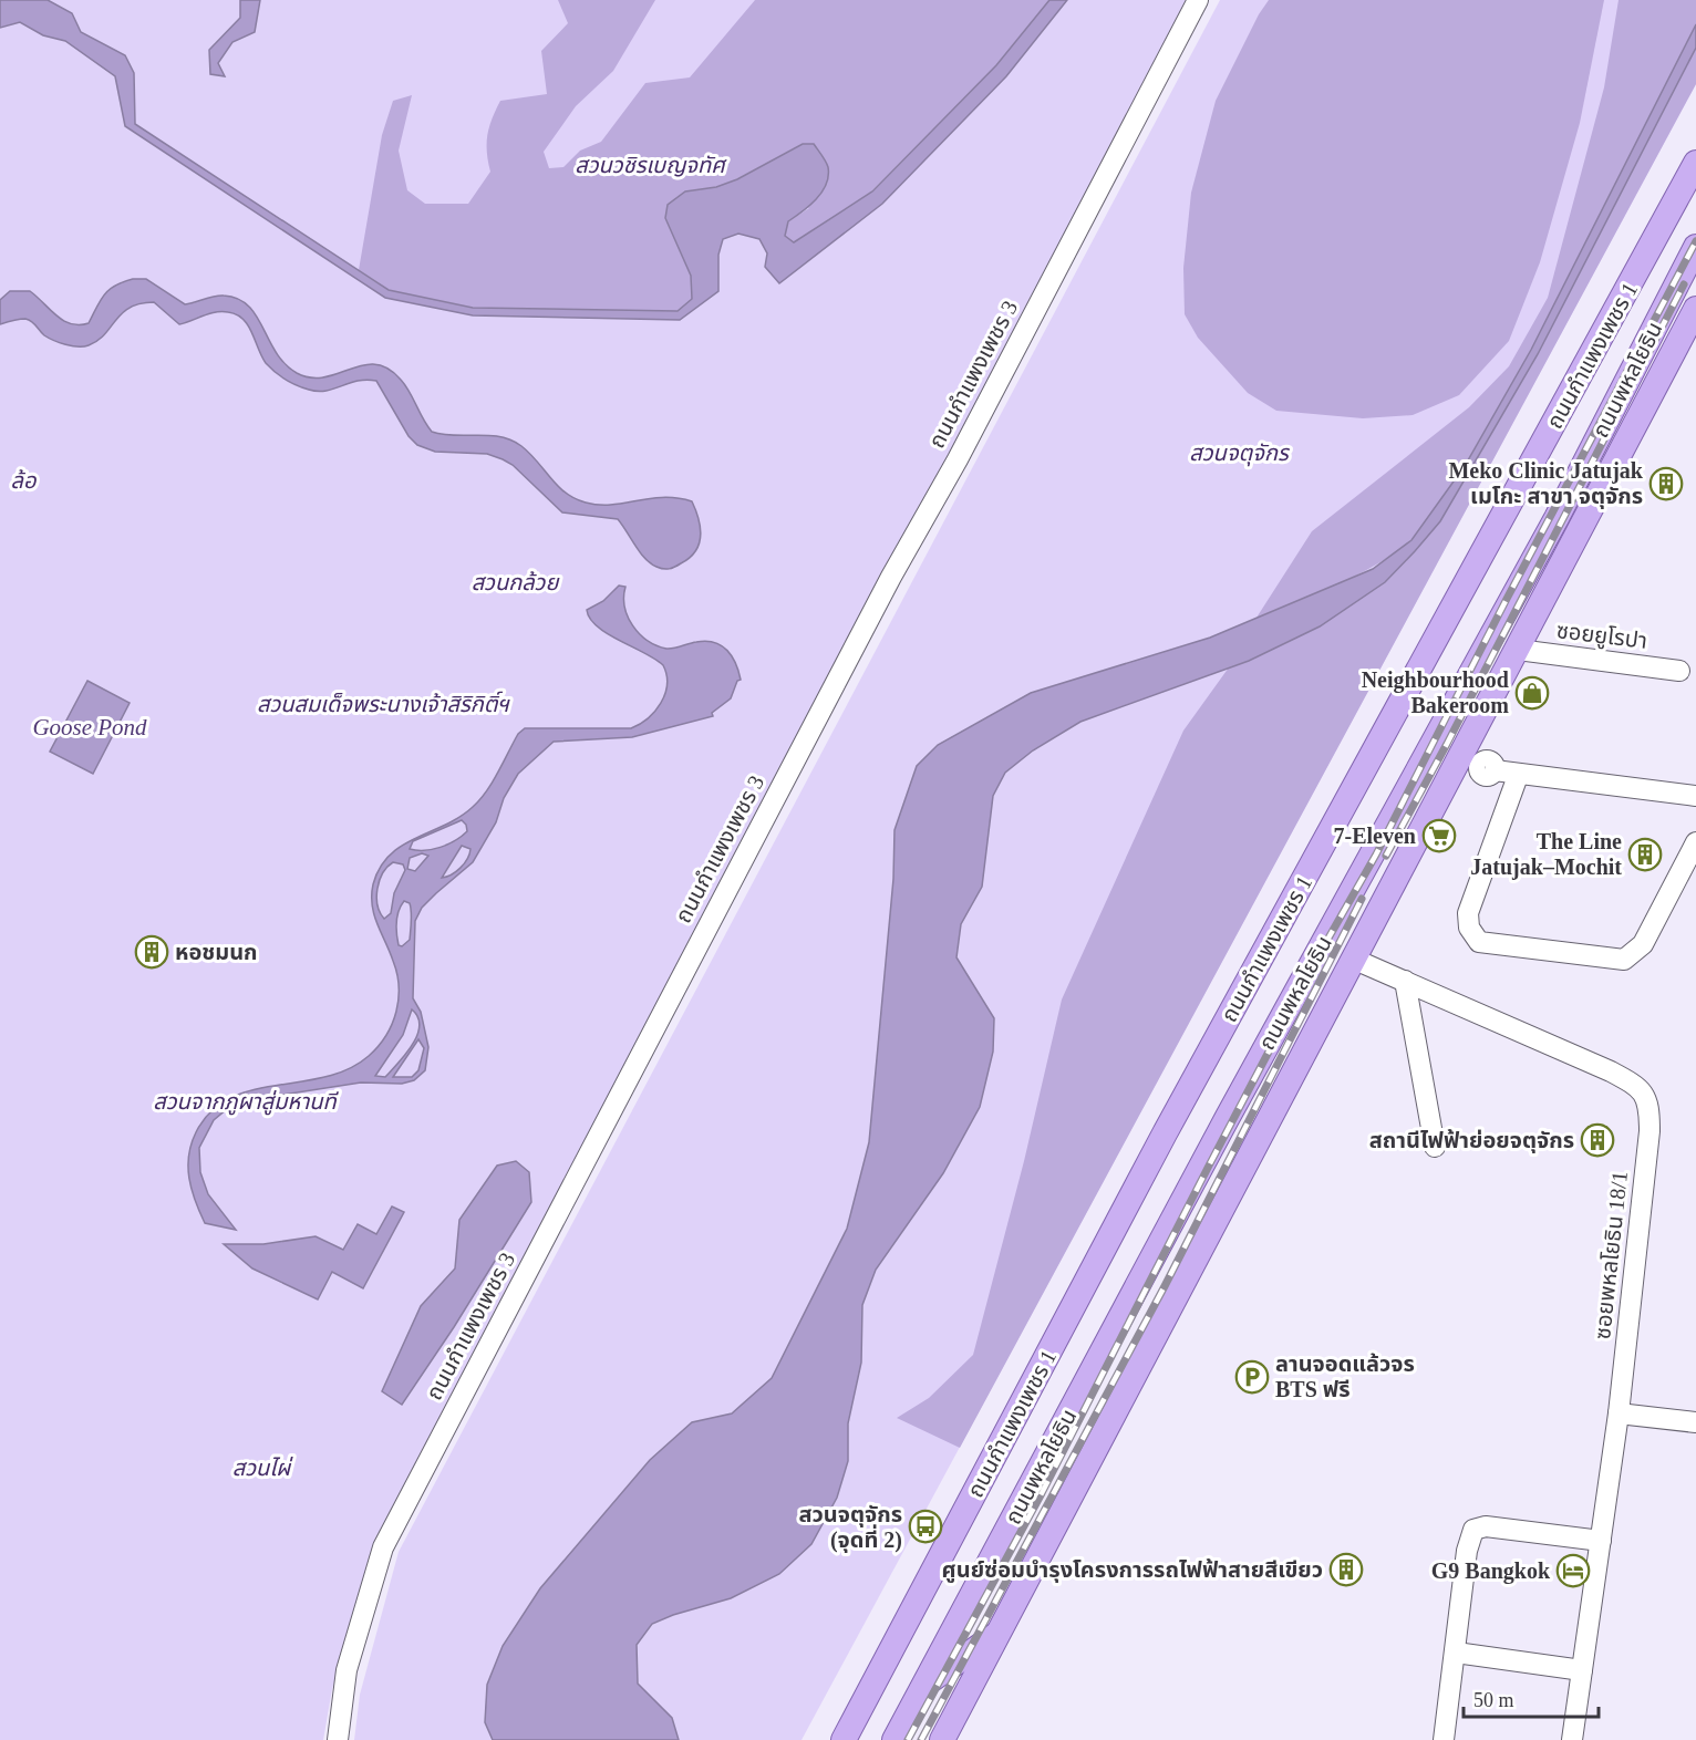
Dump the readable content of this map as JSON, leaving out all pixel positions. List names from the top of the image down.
{
  "streets": {
    "main road": ["ถนนกำแพงเพชร 1", "ถนนพหลโยธิน"],
    "street": ["ถนนกำแพงเพชร 3", "ซอยยูโรปา", "ซอยพหลโยธิน 18/1"]
  },
  "crossings": [
    ["ถนนพหลโยธิน", "ซอยยูโรปา"],
    ["ถนนพหลโยธิน", "ซอยพหลโยธิน 18/1"]
  ],
  "water": ["Goose Pond"],
  "parks": [
    "สวนวชิรเบญจทัศ",
    "สวนจตุจักร",
    "ล้อ",
    "สวนกล้วย",
    "สวนสมเด็จพระนางเจ้าสิริกิติ์ฯ",
    "สวนจากภูผาสู่มหานที",
    "สวนไผ่"
  ],
  "places": {
    "building": [
      "Meko Clinic Jatujak เมโกะ สาขา จตุจักร",
      "The Line Jatujak–Mochit",
      "หอชมนก",
      "สถานีไฟฟ้าย่อยจตุจักร",
      "ศูนย์ซ่อมบำรุงโครงการรถไฟฟ้าสายสีเขียว"
    ],
    "shop": ["Neighbourhood Bakeroom"],
    "supermarket": ["7-Eleven"],
    "parking": ["ลานจอดแล้วจร BTS ฟรี"],
    "bus stop": ["สวนจตุจักร (จุดที่ 2)"],
    "hotel": ["G9 Bangkok"]
  },
  "scale_bar": "50 m"
}
